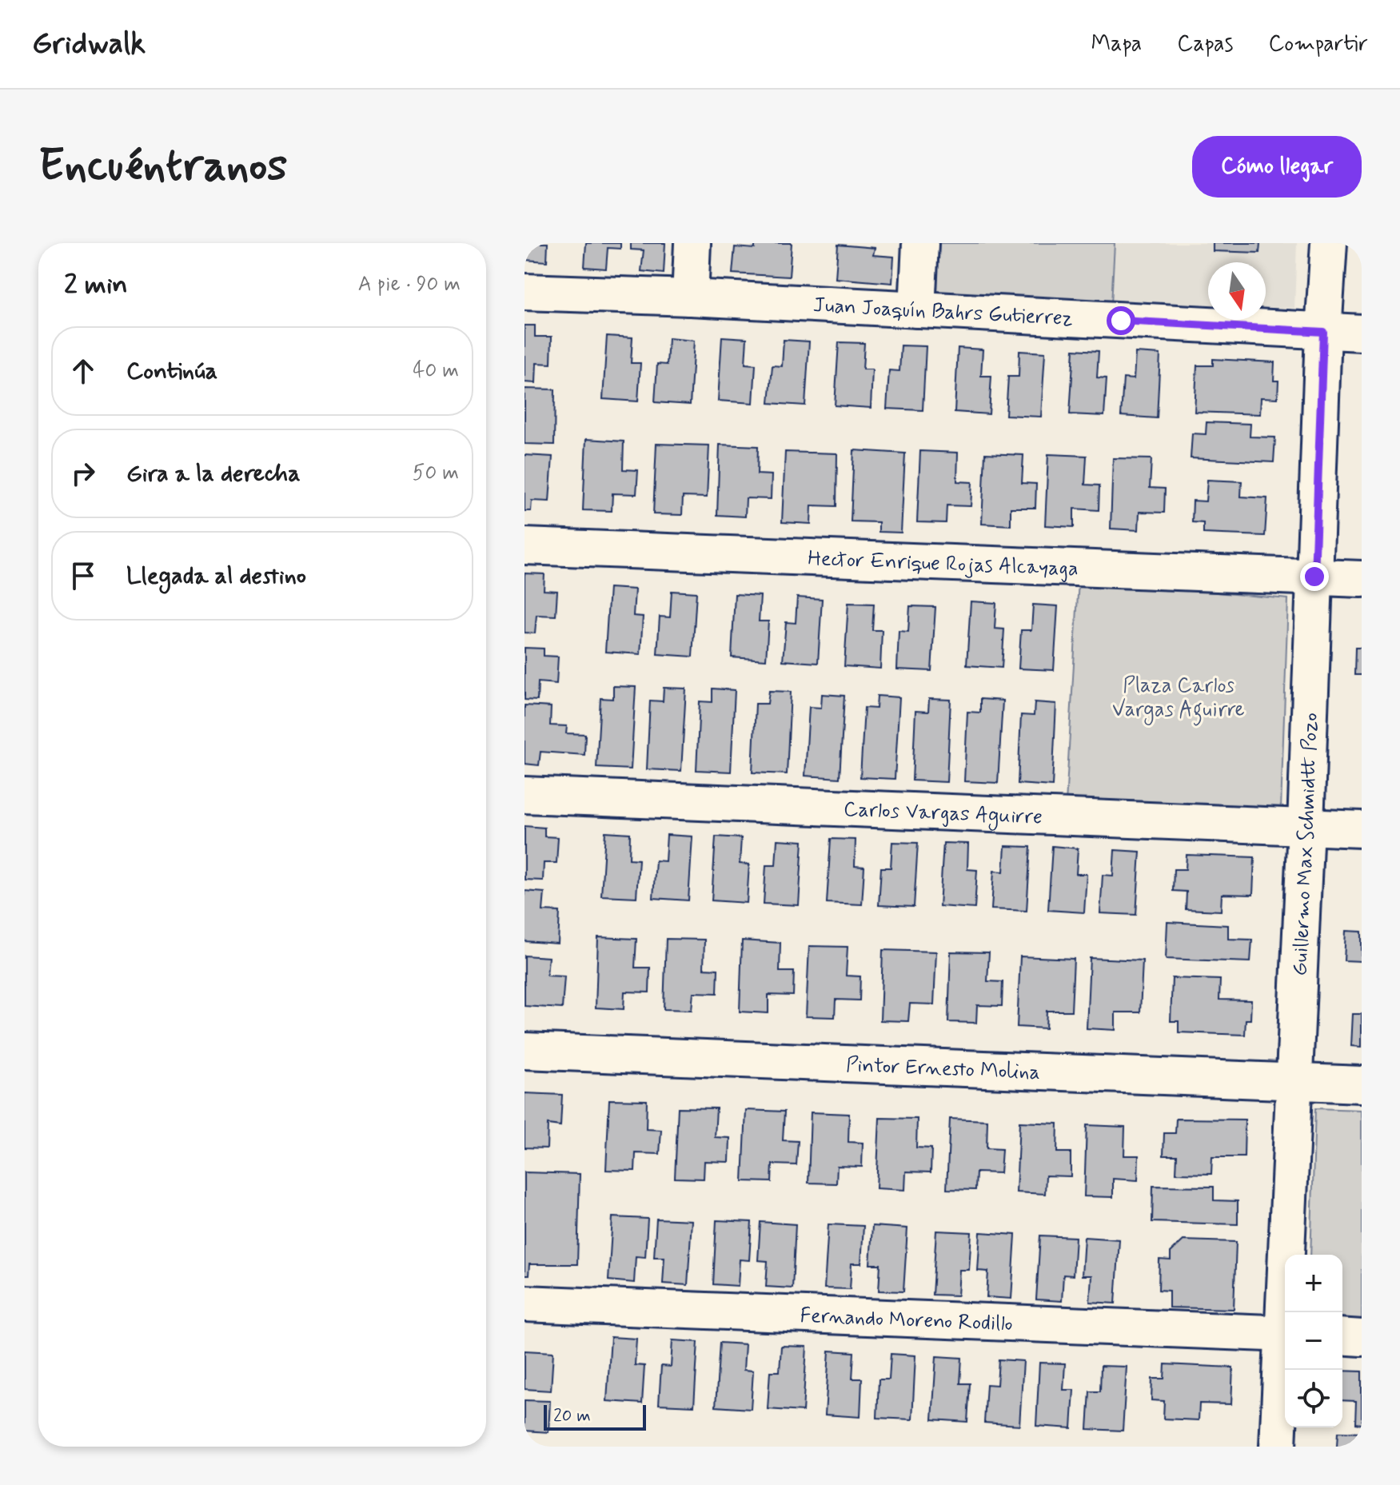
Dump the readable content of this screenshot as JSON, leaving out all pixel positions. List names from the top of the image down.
{
  "streets": {
    "street": [
      "Juan Joaquín Bahrs Gutierrez",
      "Hector Enrique Rojas Alcayaga",
      "Carlos Vargas Aguirre",
      "Guillermo Max Schmidtt Pozo",
      "Pintor Ernesto Molina",
      "Fernando Moreno Rodillo"
    ]
  },
  "crossings": [
    ["Juan Joaquín Bahrs Gutierrez", "Guillermo Max Schmidtt Pozo"],
    ["Hector Enrique Rojas Alcayaga", "Guillermo Max Schmidtt Pozo"],
    ["Carlos Vargas Aguirre", "Guillermo Max Schmidtt Pozo"],
    ["Guillermo Max Schmidtt Pozo", "Pintor Ernesto Molina"]
  ],
  "parks": ["Plaza Carlos Vargas Aguirre"],
  "scale_bar": "20 m",
  "north": "bottom",
  "page": {
    "header": "Gridwalk",
    "nav": ["Mapa", "Capas", "Compartir"],
    "buttons": "Cómo llegar",
    "title": "Encuéntranos",
    "heading": ["2 min", "A pie · 90 m"],
    "list": [
      ["Continúa", "40 m"],
      ["Gira a la derecha", "50 m"],
      "Llegada al destino"
    ],
    "map_buttons": ["+", "−"],
    "scale": "20 m"
  }
}
